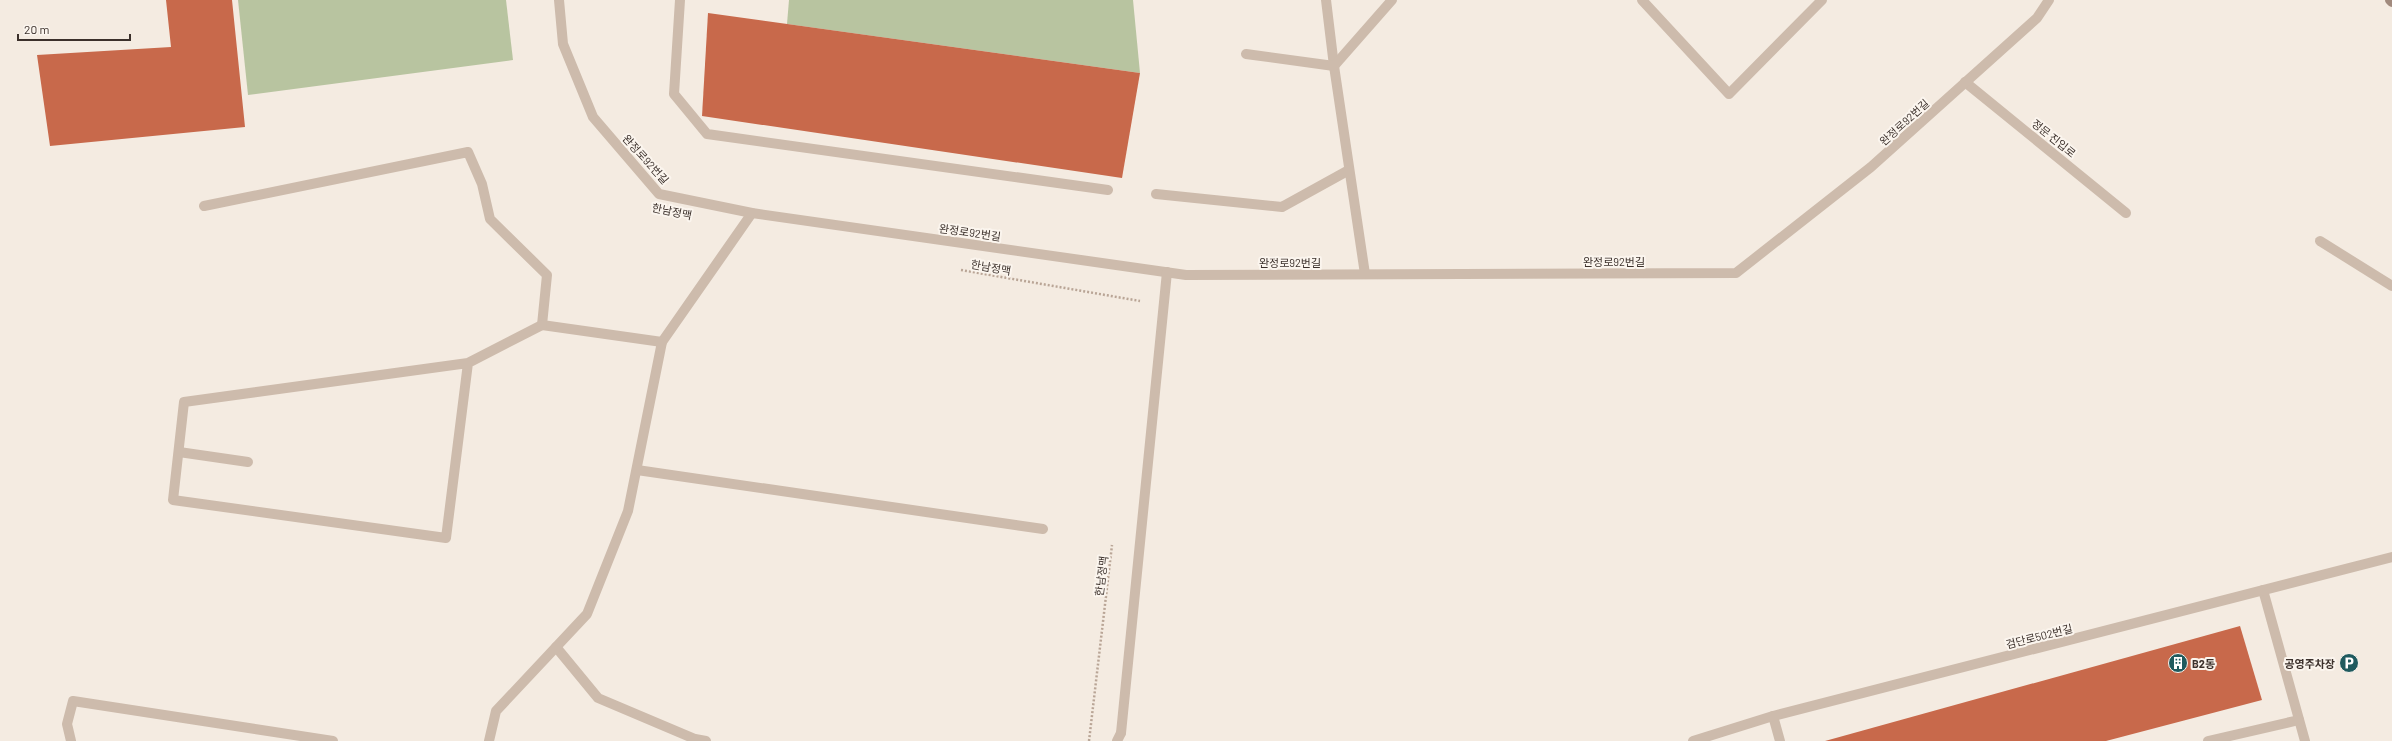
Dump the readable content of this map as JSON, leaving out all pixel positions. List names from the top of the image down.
{
  "streets": {
    "street": ["완정로92번길", "정문 진입로", "검단로502번길"],
    "path": ["한남정맥"]
  },
  "crossings": [
    ["완정로92번길", "정문 진입로"]
  ],
  "places": {
    "building": ["B2동"],
    "parking": ["공영주차장"]
  },
  "scale_bar": "20 m"
}
